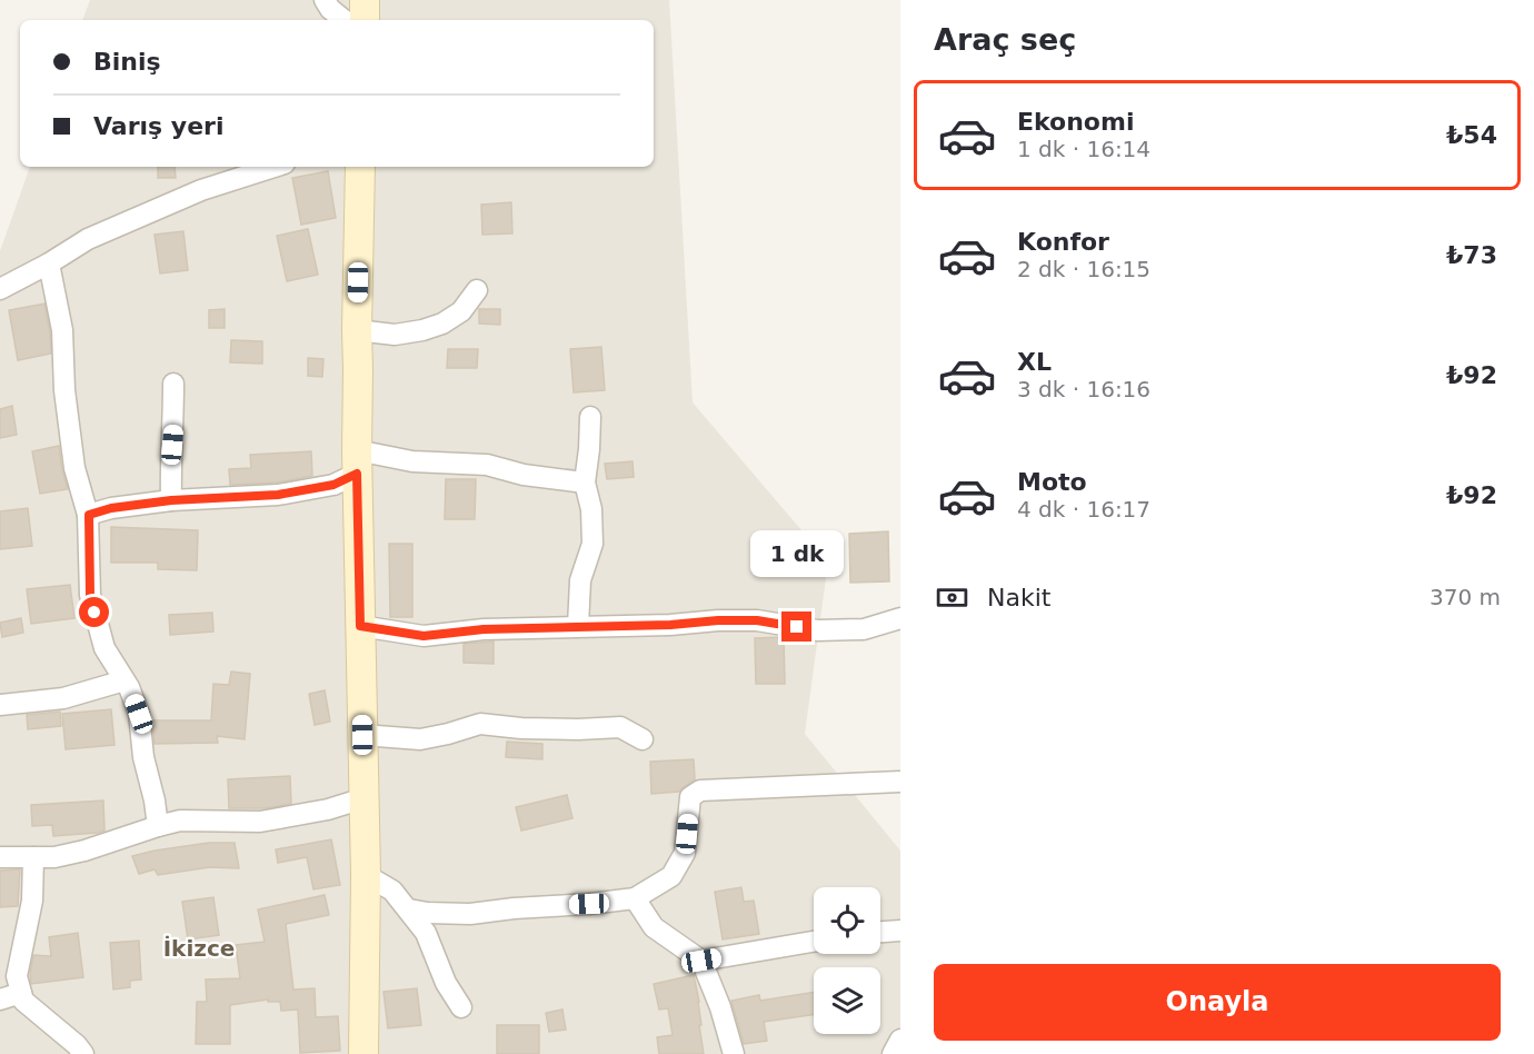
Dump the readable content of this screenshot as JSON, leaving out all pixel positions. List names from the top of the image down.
{
  "districts": ["İkizce"],
  "page": {
    "heading": "Araç seç",
    "banner": ["Biniş", "Varış yeri"],
    "list": [
      {
        "name": "Ekonomi",
        "note": "1 dk · 16:14",
        "value": "₺54"
      },
      {
        "name": "Konfor",
        "note": "2 dk · 16:15",
        "value": "₺73"
      },
      {
        "name": "XL",
        "note": "3 dk · 16:16",
        "value": "₺92"
      },
      {
        "name": "Moto",
        "note": "4 dk · 16:17",
        "value": "₺92"
      }
    ],
    "bubble": "1 dk",
    "pay": ["Nakit", "370 m"],
    "buttons": "Onayla"
  }
}
